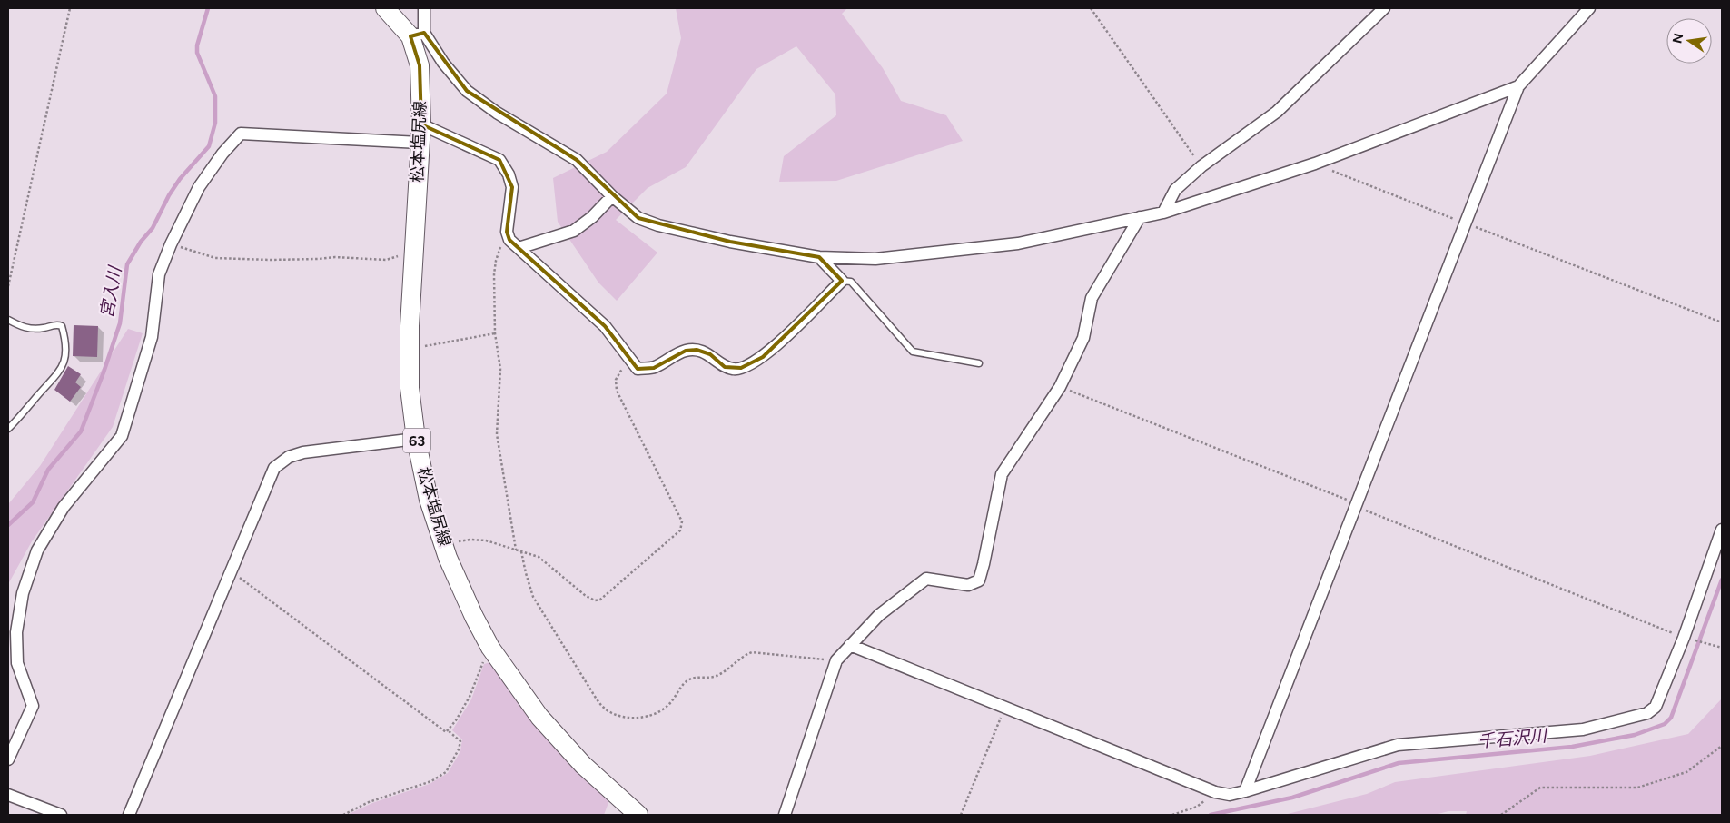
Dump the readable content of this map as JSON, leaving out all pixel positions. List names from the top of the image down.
{
  "streets": {
    "main road": ["松本塩尻線", "63"]
  },
  "water": ["宮入川", "千石沢川"],
  "north": "left"
}
